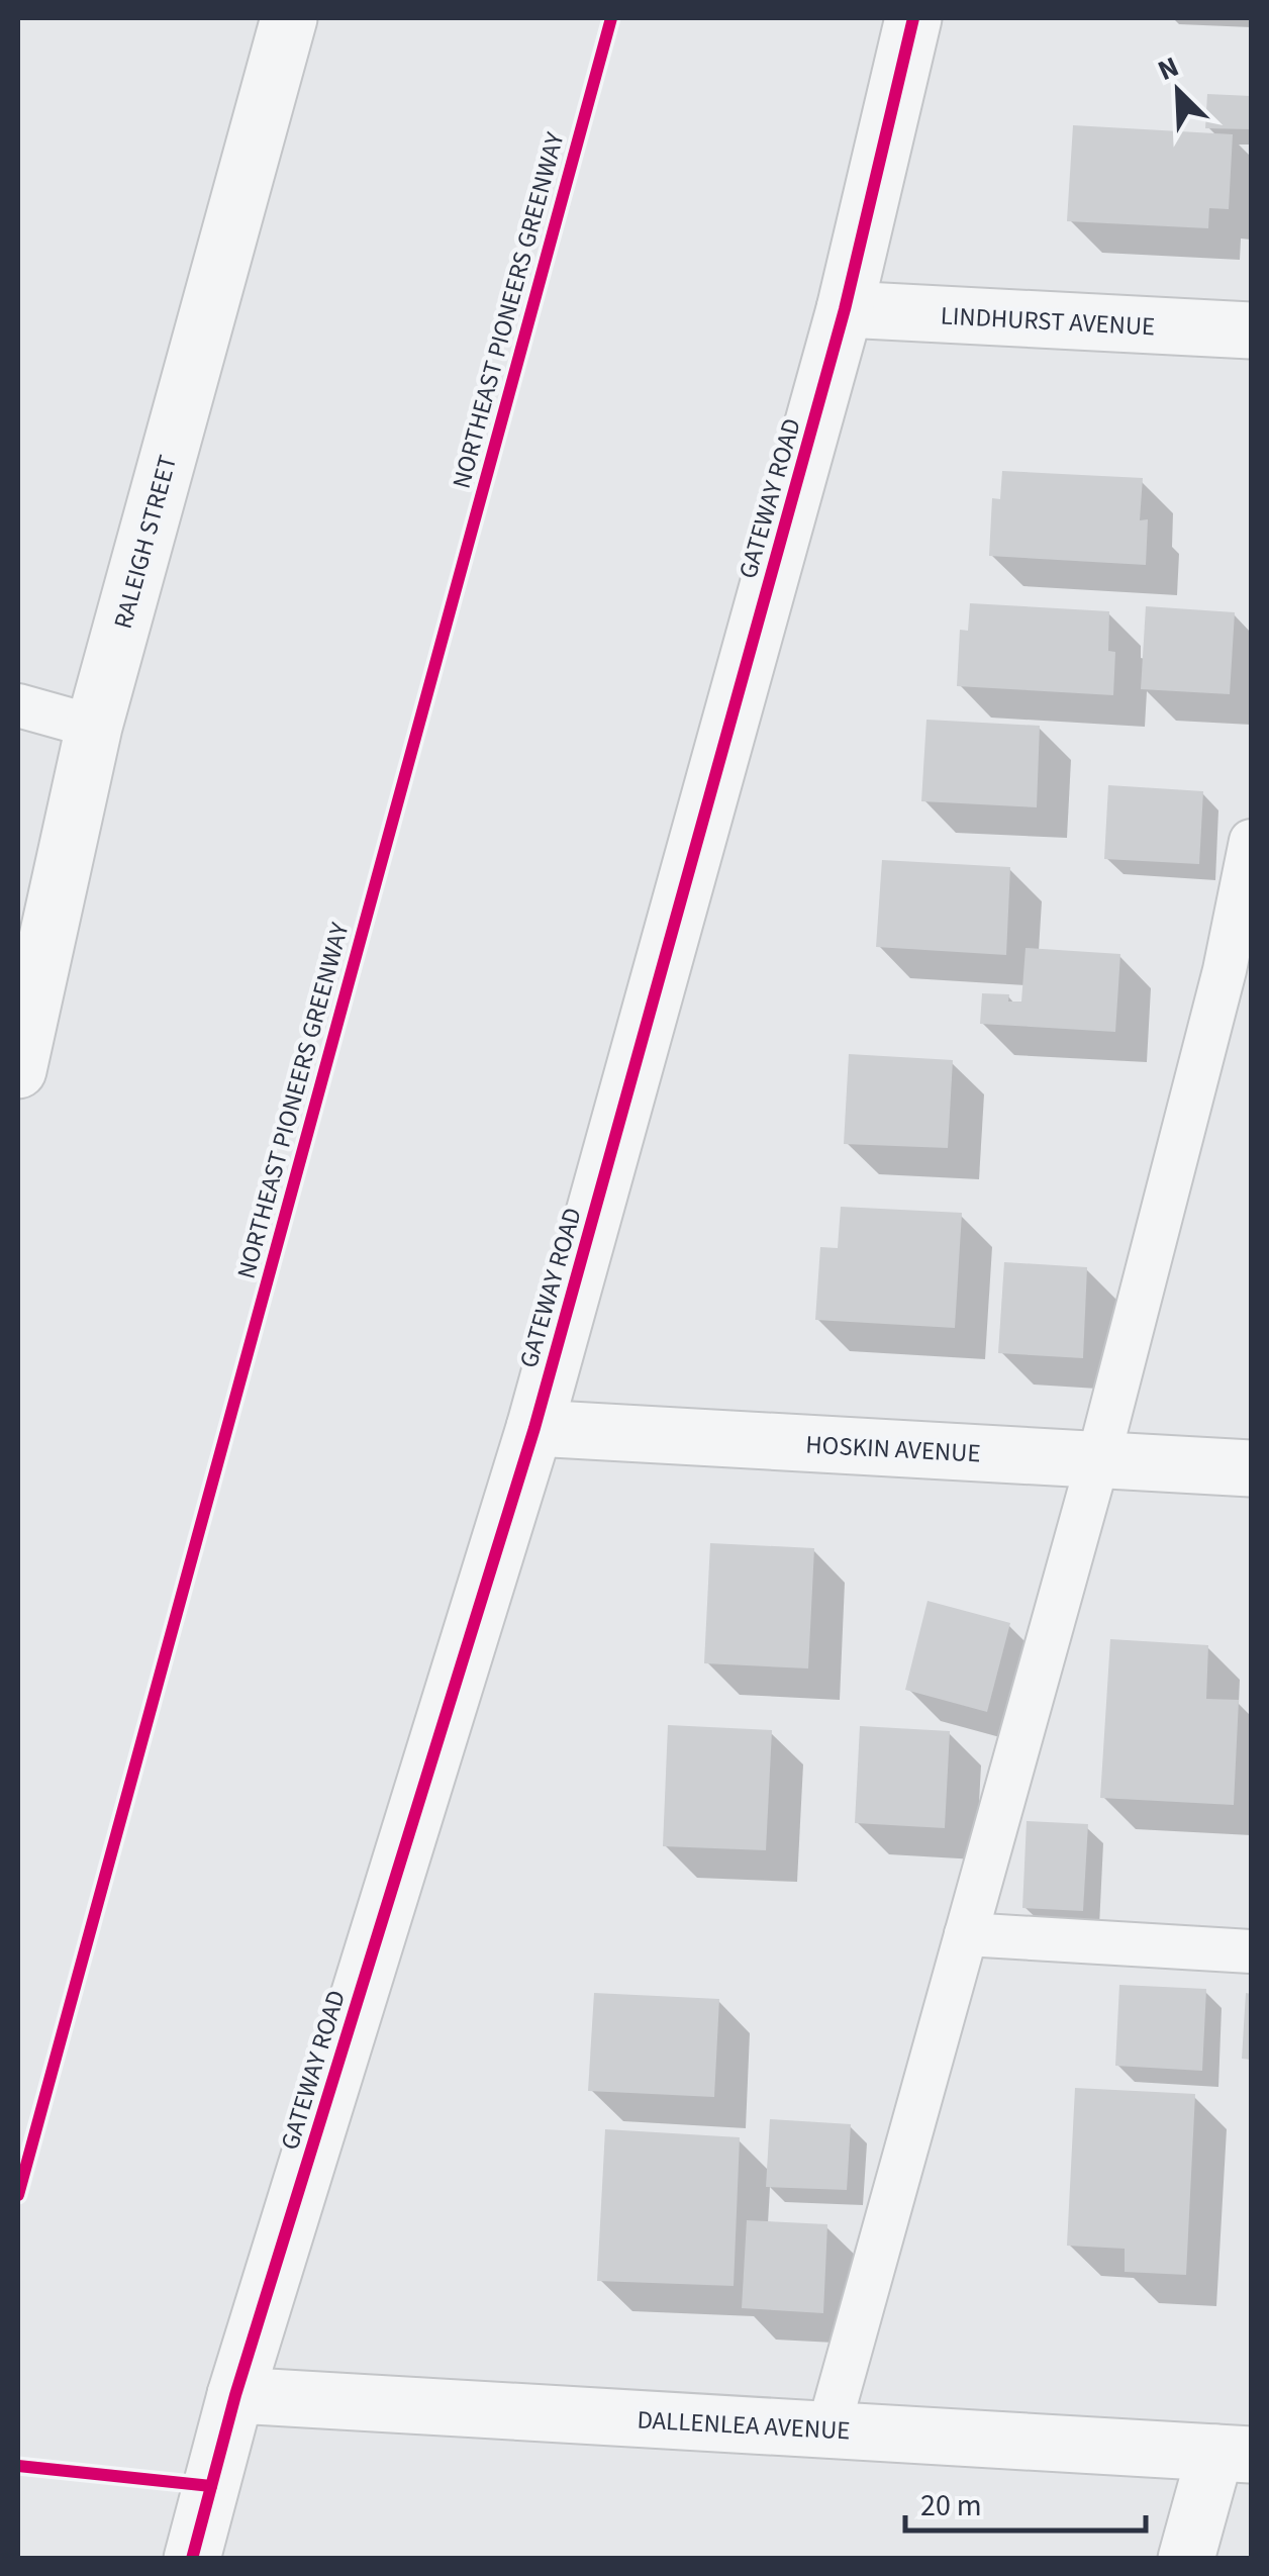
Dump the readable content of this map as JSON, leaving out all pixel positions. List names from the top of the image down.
{
  "streets": {
    "street": [
      "LINDHURST AVENUE",
      "GATEWAY ROAD",
      "RALEIGH STREET",
      "HOSKIN AVENUE",
      "DALLENLEA AVENUE"
    ],
    "cycle path": ["NORTHEAST PIONEERS GREENWAY"]
  },
  "crossings": [
    ["LINDHURST AVENUE", "GATEWAY ROAD"],
    ["GATEWAY ROAD", "HOSKIN AVENUE"],
    ["GATEWAY ROAD", "DALLENLEA AVENUE"]
  ],
  "scale_bar": "20 m",
  "north": "top left"
}
